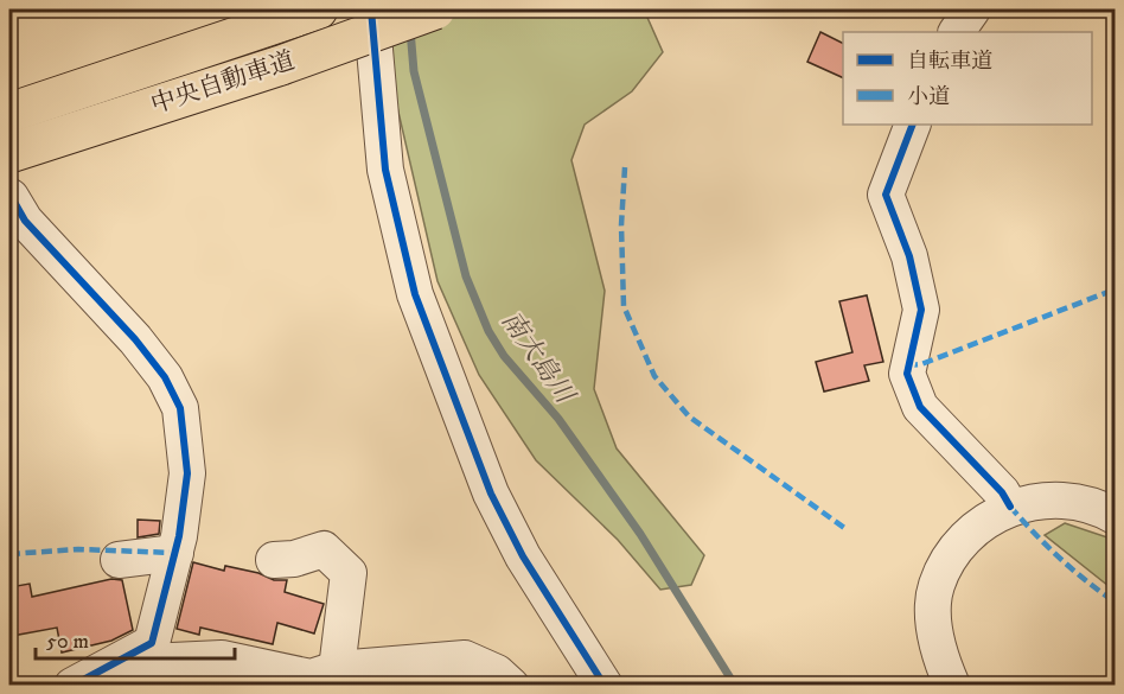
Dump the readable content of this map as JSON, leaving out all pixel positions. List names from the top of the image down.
{
  "streets": {
    "highway": ["中央自動車道"]
  },
  "water": ["南大島川"],
  "legend": ["自転車道", "小道"],
  "scale_bar": "50 m"
}
